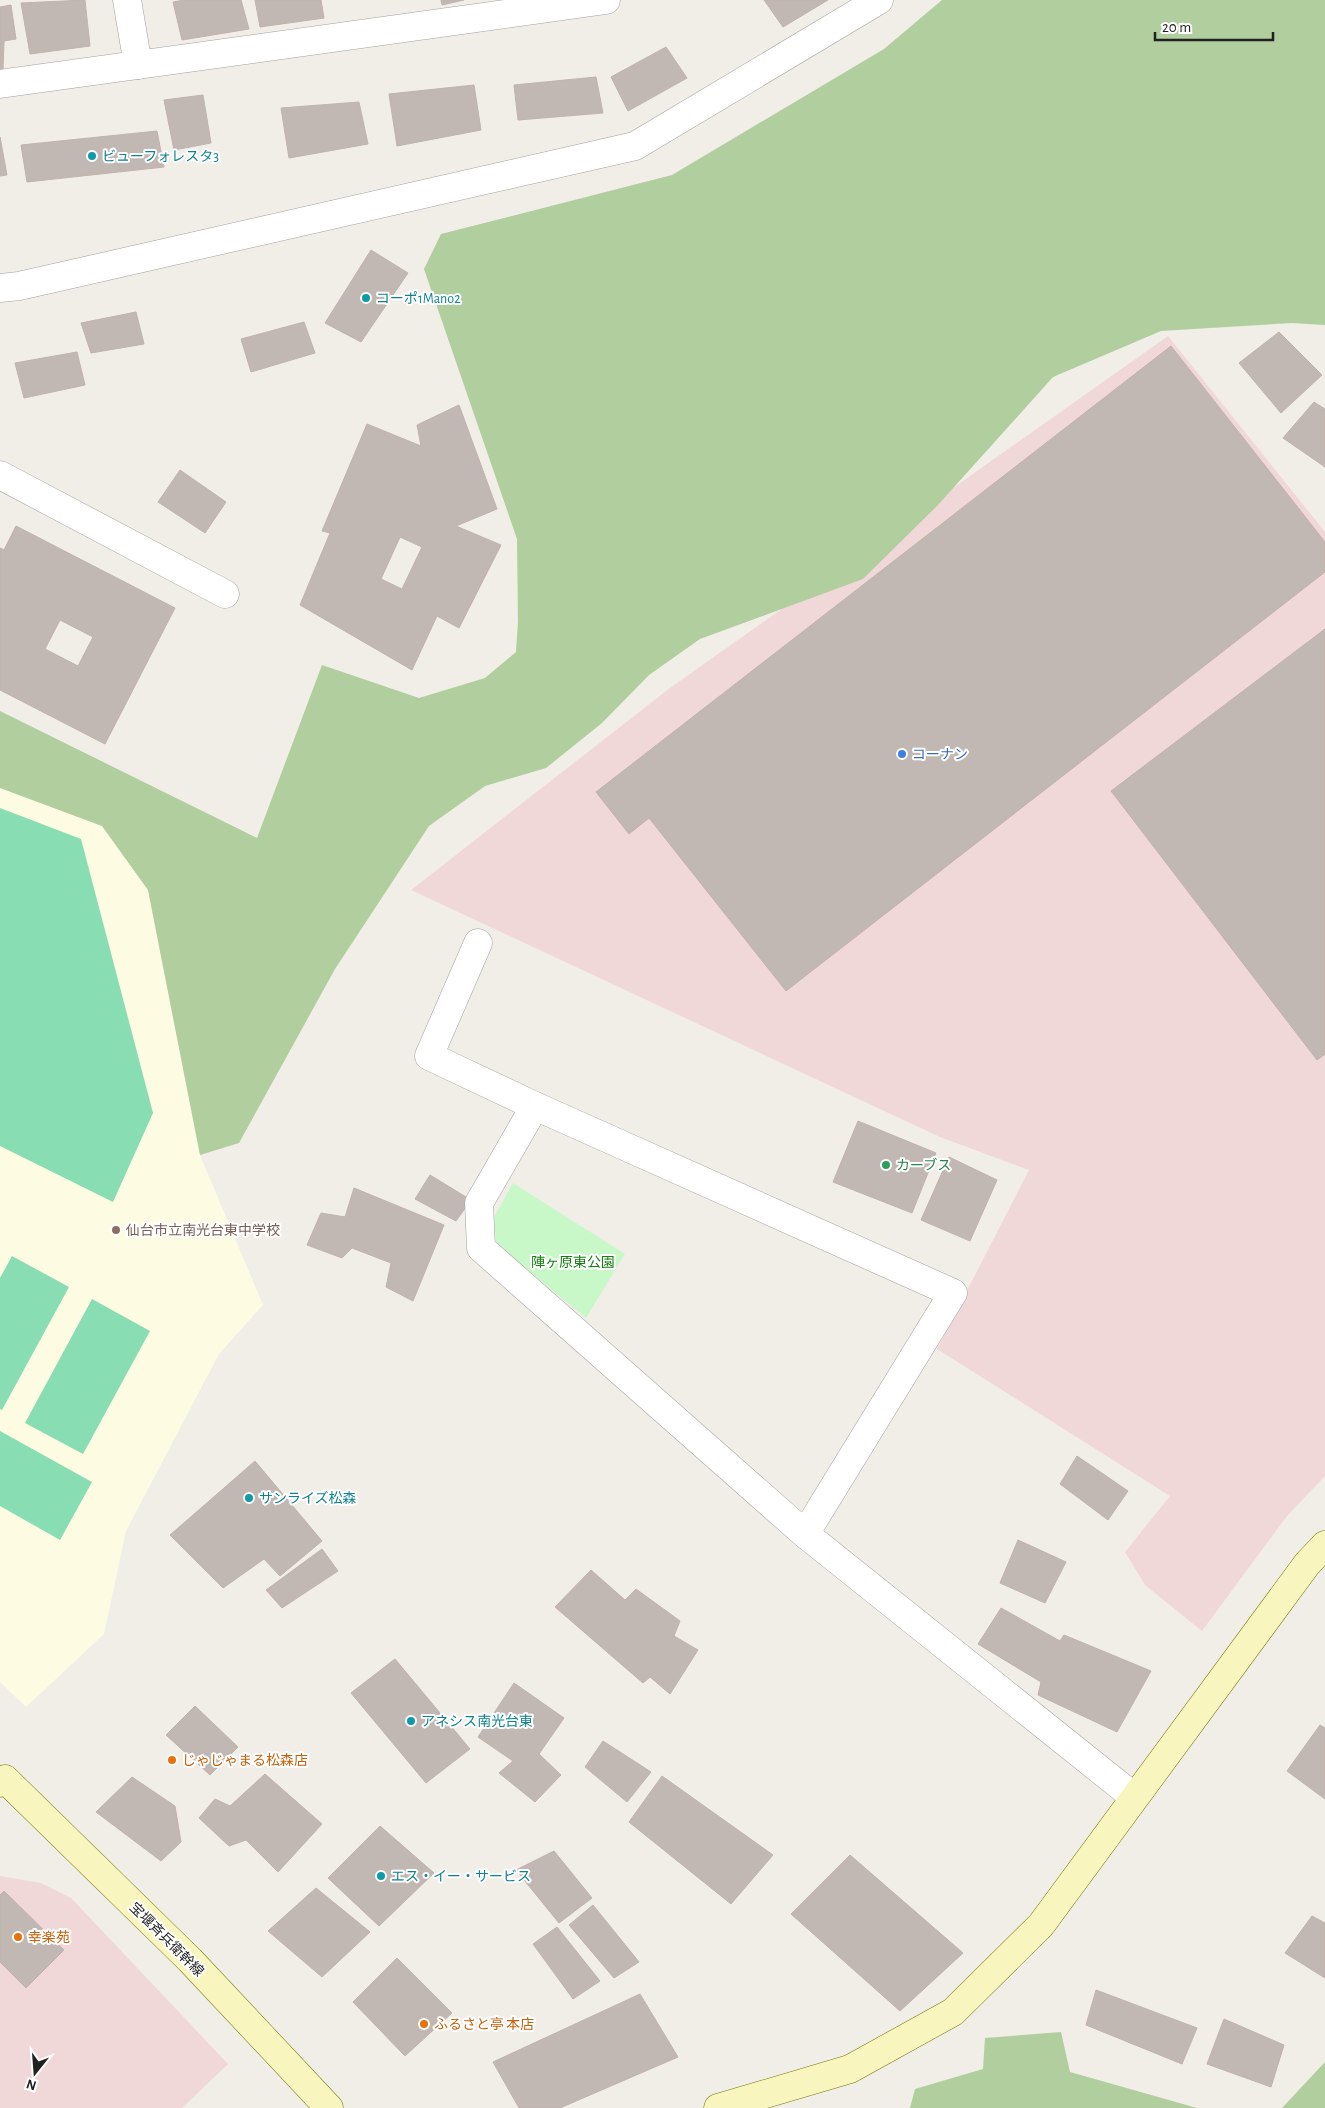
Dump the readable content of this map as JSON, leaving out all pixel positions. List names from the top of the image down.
{
  "streets": {
    "street": ["宝堰斉兵衛幹線"]
  },
  "parks": ["陣ヶ原東公園"],
  "places": [
    "ビューフォレスタ3",
    "コーポ1Mano2",
    "コーナン",
    "カーブス",
    "仙台市立南光台東中学校",
    "サンライズ松森",
    "アネシス南光台東",
    "じゃじゃまる松森店",
    "エス・イー・サービス",
    "幸楽苑",
    "ふるさと亭 本店"
  ],
  "scale_bar": "20 m",
  "north": "bottom"
}
